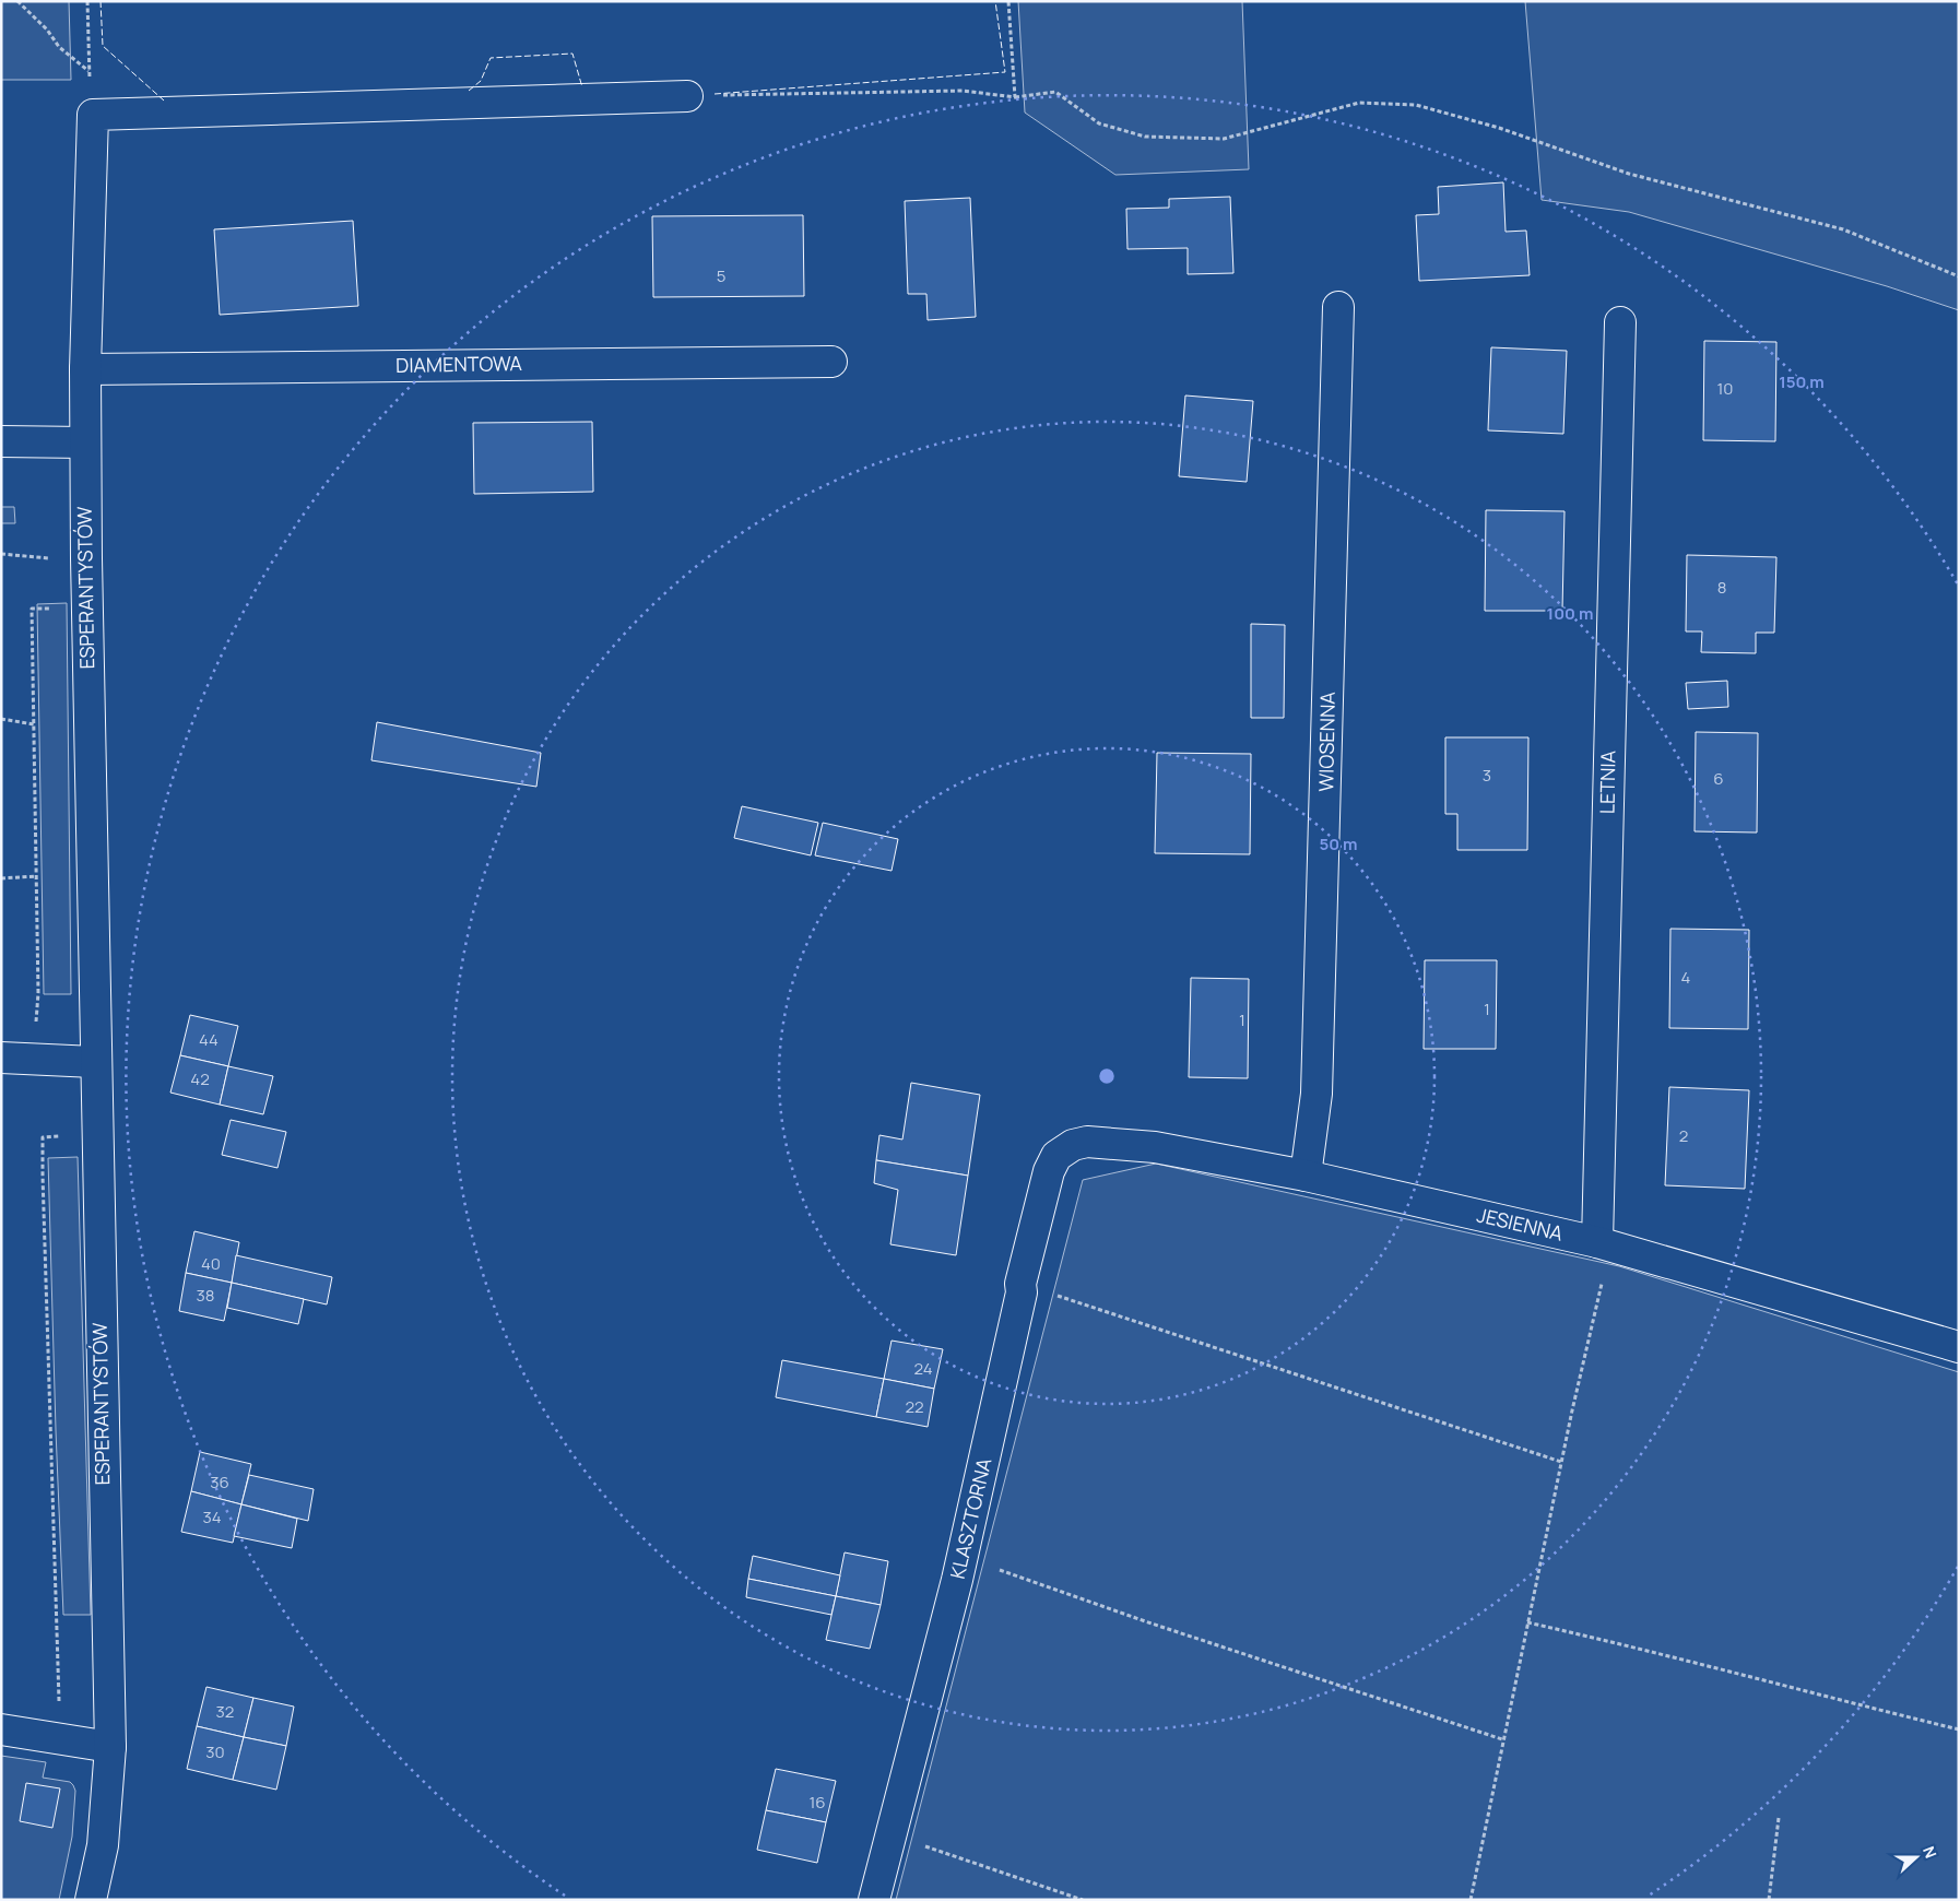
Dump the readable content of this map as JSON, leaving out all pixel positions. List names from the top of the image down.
{
  "streets": {
    "street": [
      "DIAMENTOWA",
      "ESPERANTYSTÓW",
      "WIOSENNA",
      "LETNIA",
      "JESIENNA",
      "KLASZTORNA"
    ]
  },
  "crossings": [
    ["DIAMENTOWA", "ESPERANTYSTÓW"],
    ["WIOSENNA", "JESIENNA"],
    ["LETNIA", "JESIENNA"],
    ["JESIENNA", "KLASZTORNA"]
  ],
  "house_numbers": [
    "5",
    "10",
    "8",
    "3",
    "6",
    "4",
    "1",
    "1",
    "44",
    "42",
    "2",
    "40",
    "38",
    "24",
    "22",
    "36",
    "34",
    "32",
    "30",
    "16"
  ],
  "north": "right",
  "rings": ["150 m", "100 m", "50 m"]
}
